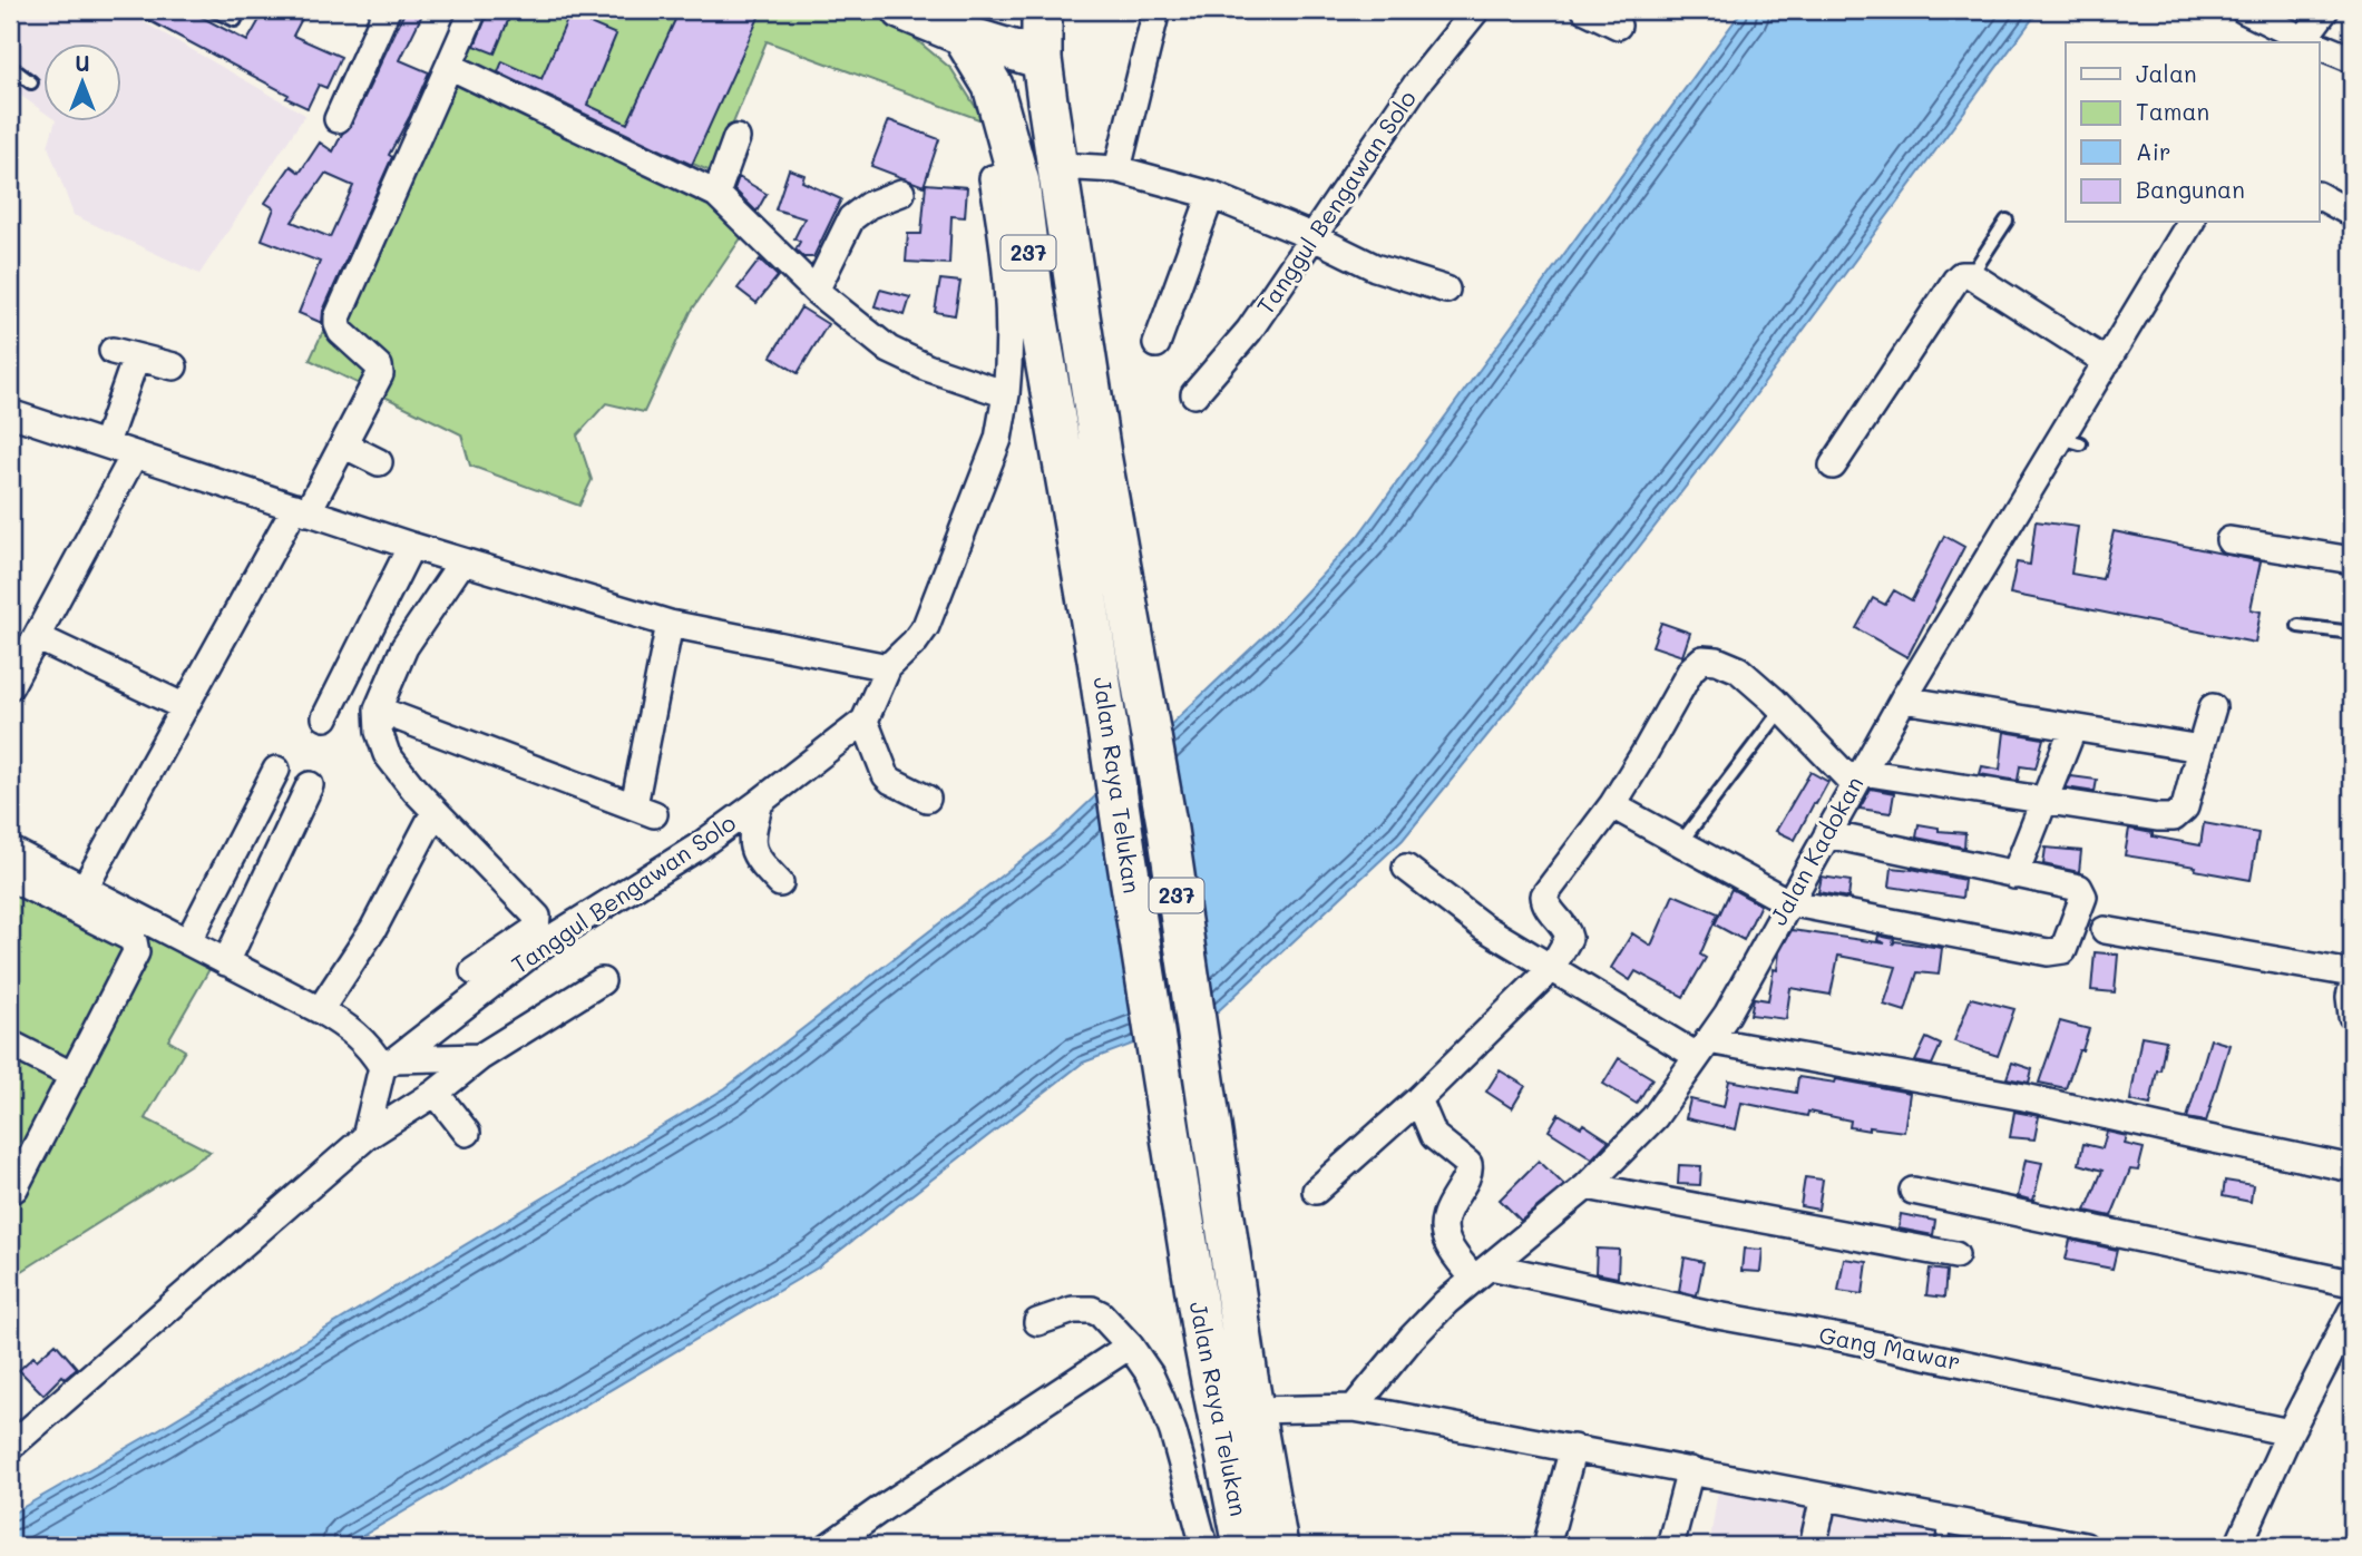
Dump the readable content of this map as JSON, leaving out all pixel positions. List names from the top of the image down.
{
  "streets": {
    "main road": ["237", "Jalan Raya Telukan"],
    "street": ["Tanggul Bengawan Solo", "Jalan Kadokan", "Gang Mawar"]
  },
  "crossings": [
    ["Jalan Kadokan", "Gang Mawar"]
  ],
  "legend": [
    "Jalan",
    "Taman",
    "Air",
    "Bangunan"
  ],
  "north": "top"
}
